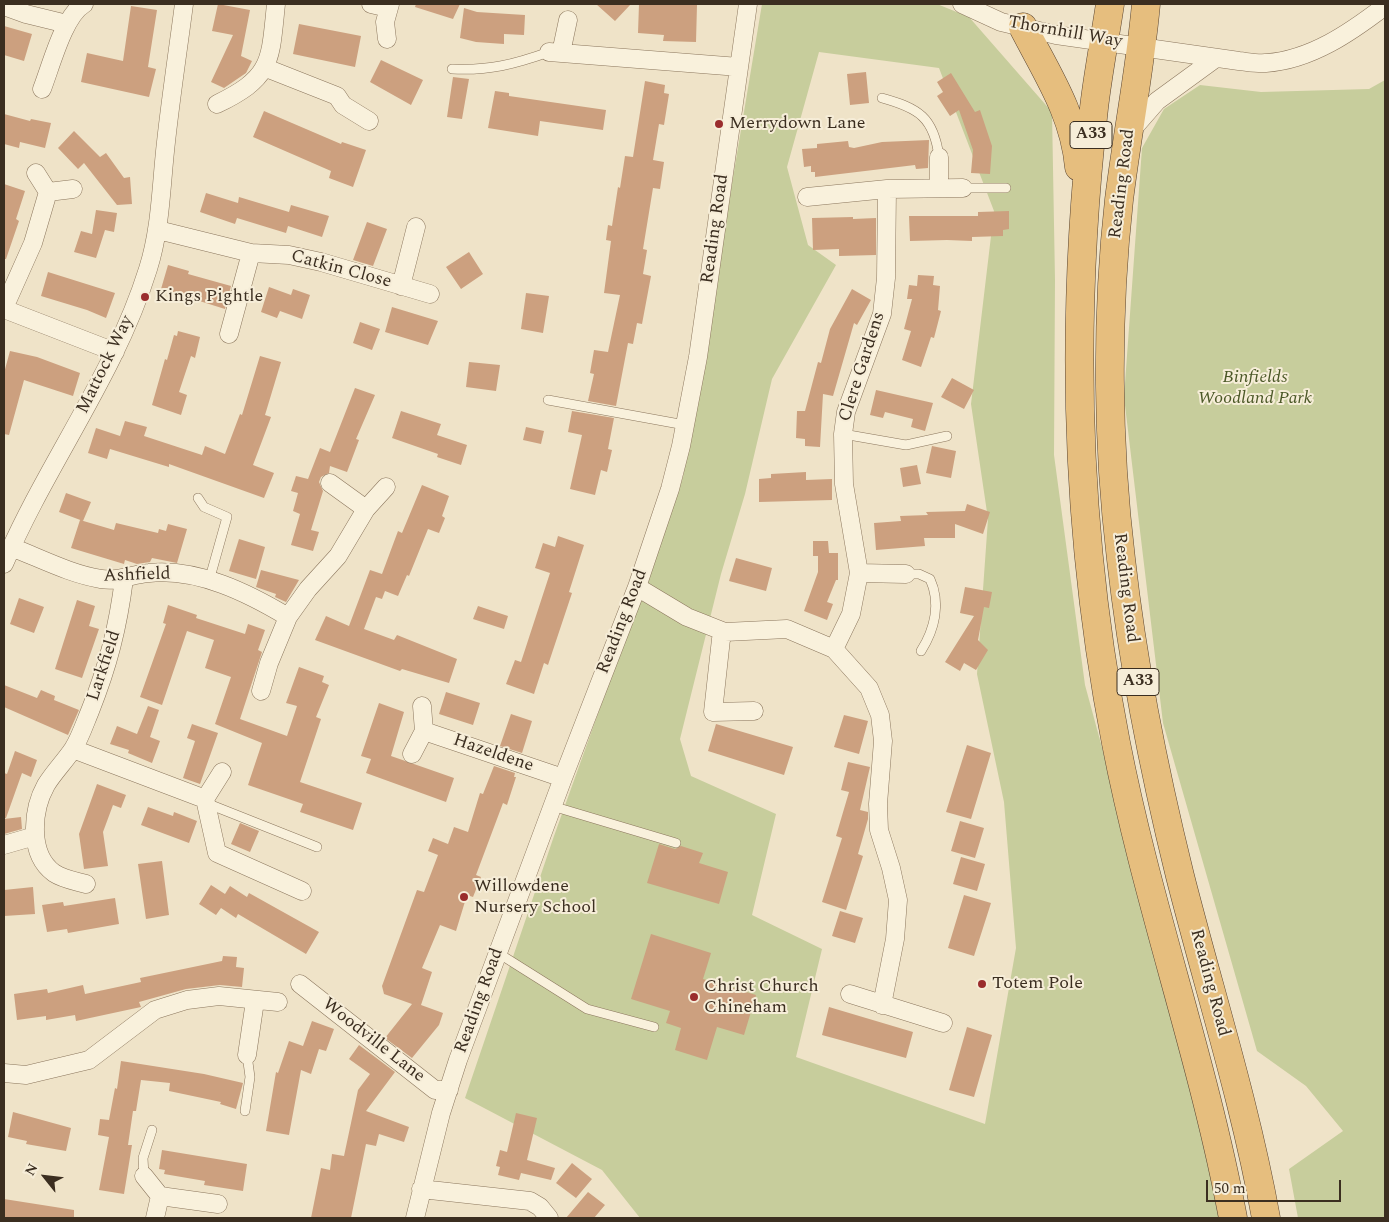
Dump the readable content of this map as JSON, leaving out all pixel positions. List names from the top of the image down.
{
  "streets": {
    "highway": ["A33", "Reading Road"],
    "street": [
      "Thornhill Way",
      "Catkin Close",
      "Mattock Way",
      "Clere Gardens",
      "Ashfield",
      "Larkfield",
      "Hazeldene",
      "Woodville Lane"
    ]
  },
  "crossings": [
    ["Thornhill Way", "Reading Road"],
    ["Reading Road", "Hazeldene"],
    ["Reading Road", "Woodville Lane"],
    ["Catkin Close", "Mattock Way"],
    ["Mattock Way", "Ashfield"],
    ["Ashfield", "Larkfield"]
  ],
  "parks": ["Binfields Woodland Park"],
  "places": [
    "Merrydown Lane",
    "Kings Pightle",
    "Willowdene Nursery School",
    "Totem Pole",
    "Christ Church Chineham"
  ],
  "scale_bar": "50 m",
  "north": "top left"
}
